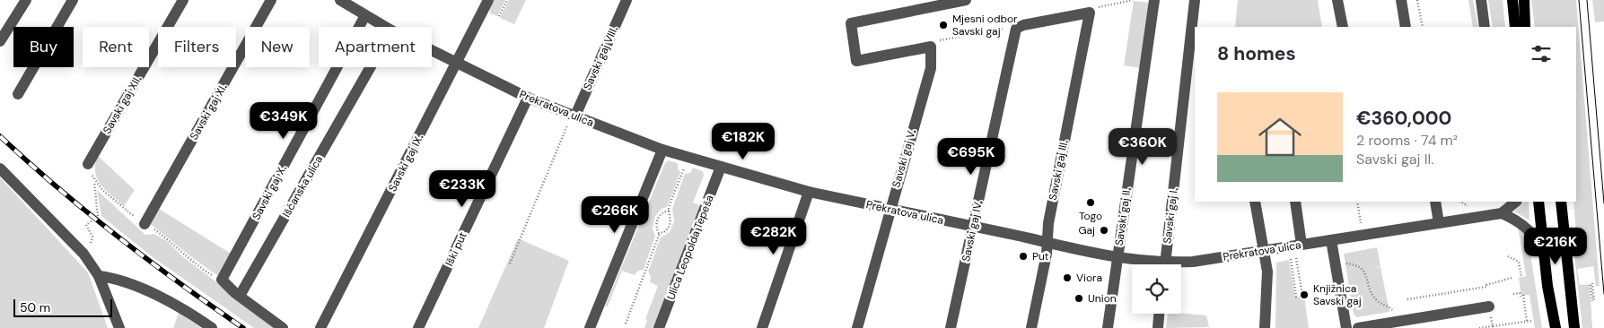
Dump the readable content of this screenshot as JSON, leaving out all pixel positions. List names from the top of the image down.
{
  "streets": {
    "street": [
      "Savski gaj VIII.",
      "Savski gaj XII.",
      "Prekratova ulica",
      "Savski gaj XI.",
      "Savski gaj V.",
      "Savski gaj IX.",
      "Savski gaj III.",
      "Išćanska ulica",
      "Savski gaj X.",
      "Savski gaj I.",
      "Savski gaj II.",
      "Savski gaj IV.",
      "Ulica Leopolda Tepeša",
      "Iški put"
    ]
  },
  "crossings": [
    ["Savski gaj VIII.", "Prekratova ulica"],
    ["Prekratova ulica", "Savski gaj V."],
    ["Prekratova ulica", "Savski gaj IX."],
    ["Prekratova ulica", "Savski gaj III."],
    ["Prekratova ulica", "Savski gaj X."],
    ["Prekratova ulica", "Savski gaj II."],
    ["Prekratova ulica", "Savski gaj IV."],
    ["Prekratova ulica", "Ulica Leopolda Tepeša"],
    ["Prekratova ulica", "Iški put"]
  ],
  "places": [
    "Mjesni odbor Savski gaj",
    "Togo",
    "Gaj",
    "Put",
    "Viora",
    "Knjižnica Savski gaj",
    "Union"
  ],
  "scale_bar": "50 m",
  "page": {
    "chip": [
      "Buy",
      "Rent",
      "Filters",
      "New",
      "Apartment"
    ],
    "heading": "8 homes",
    "list": [
      {
        "name": "€360,000",
        "note": "2 rooms · 74 m² · Savski gaj II."
      }
    ],
    "price": [
      "€349K",
      "€182K",
      "€360K",
      "€695K",
      "€233K",
      "€266K",
      "€282K",
      "€216K"
    ],
    "scale": "50 m"
  }
}
